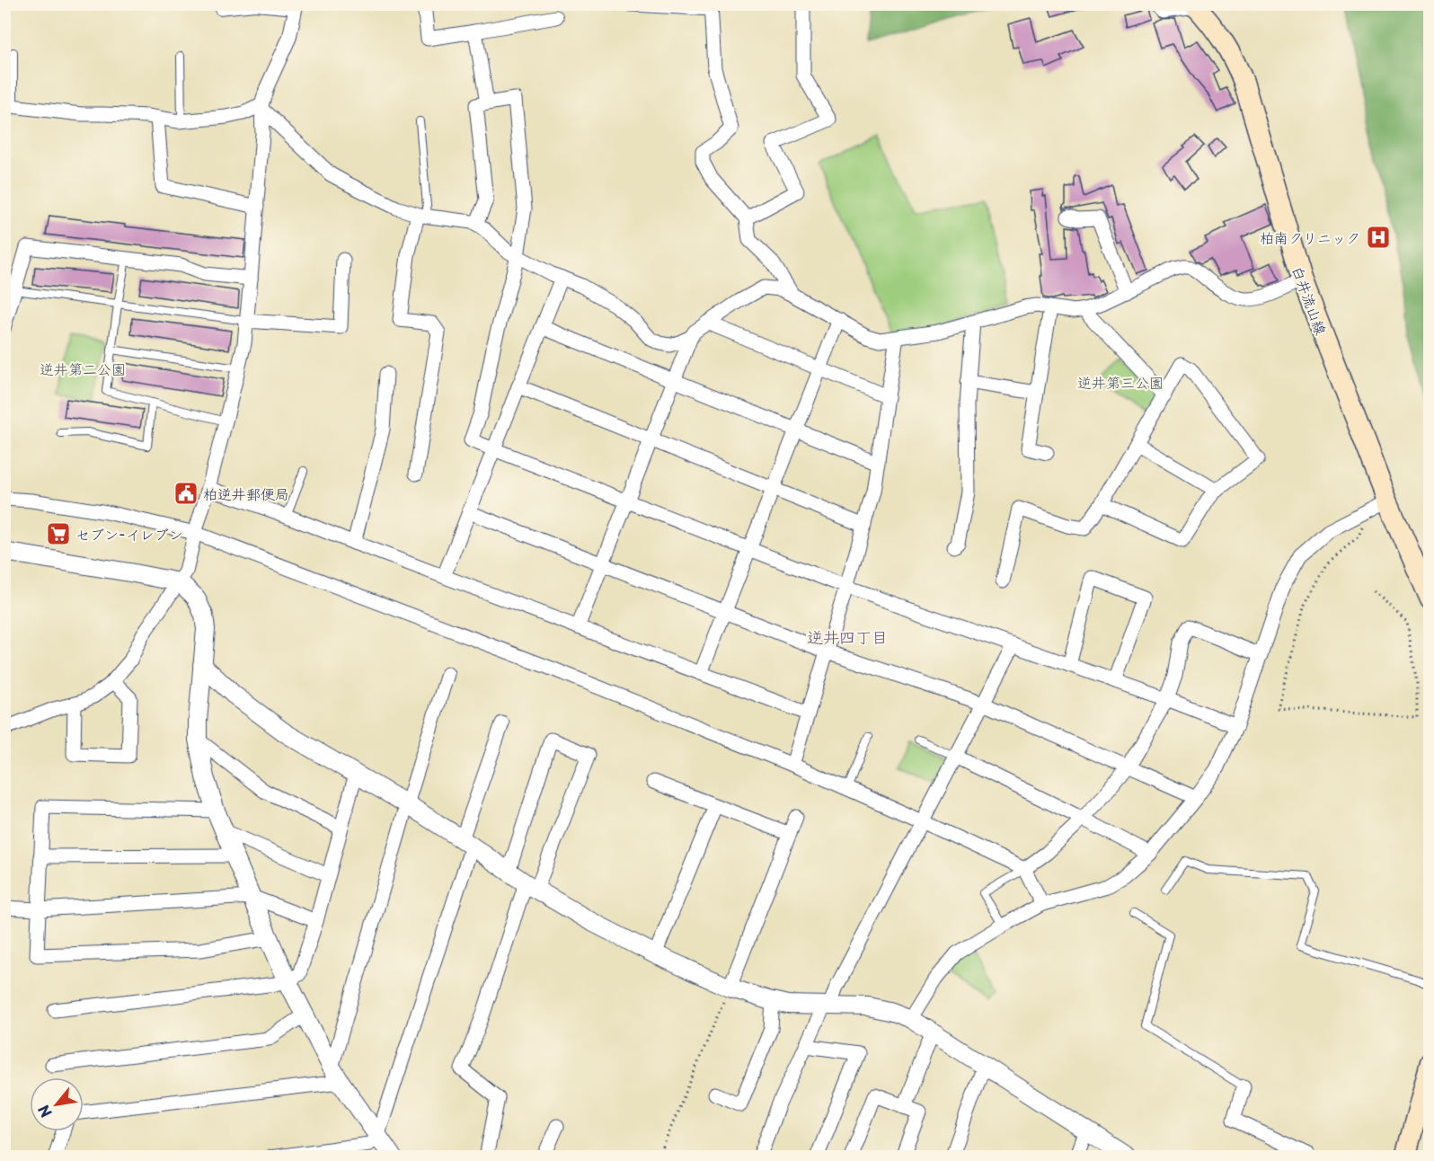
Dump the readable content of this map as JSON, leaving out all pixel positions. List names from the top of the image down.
{
  "streets": {
    "main road": ["白井流山線"]
  },
  "districts": ["逆井四丁目"],
  "parks": ["逆井第二公園", "逆井第三公園"],
  "places": {
    "hospital": ["柏南クリニック"],
    "public building": ["柏逆井郵便局"],
    "supermarket": ["セブン-イレブン"]
  },
  "north": "bottom left"
}
